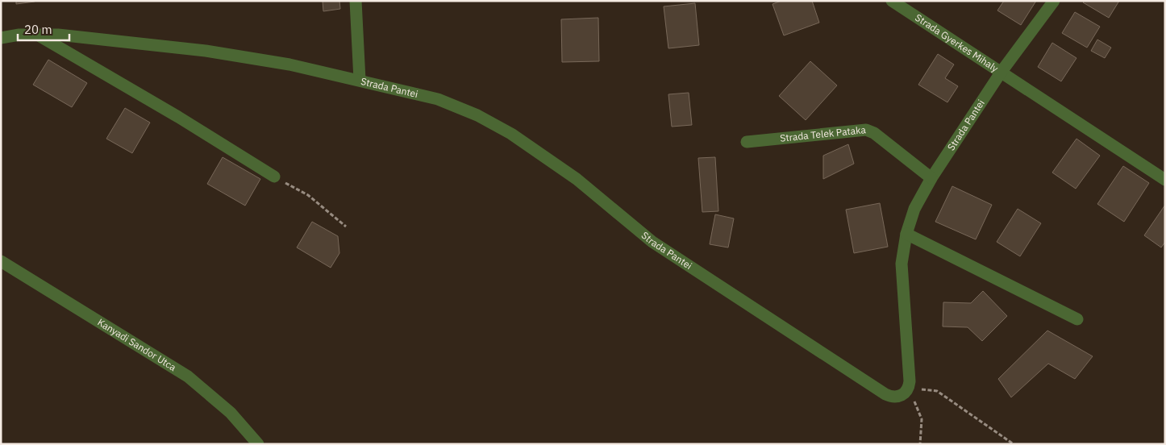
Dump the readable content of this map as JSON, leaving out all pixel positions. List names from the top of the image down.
{
  "streets": {
    "street": [
      "Strada Gyerkes Mihaly",
      "Strada Pantei",
      "Strada Telek Pataka",
      "Kanyadi Sandor Utca"
    ]
  },
  "crossings": [
    ["Strada Gyerkes Mihaly", "Strada Pantei"],
    ["Strada Pantei", "Strada Telek Pataka"]
  ],
  "scale_bar": "20 m"
}
